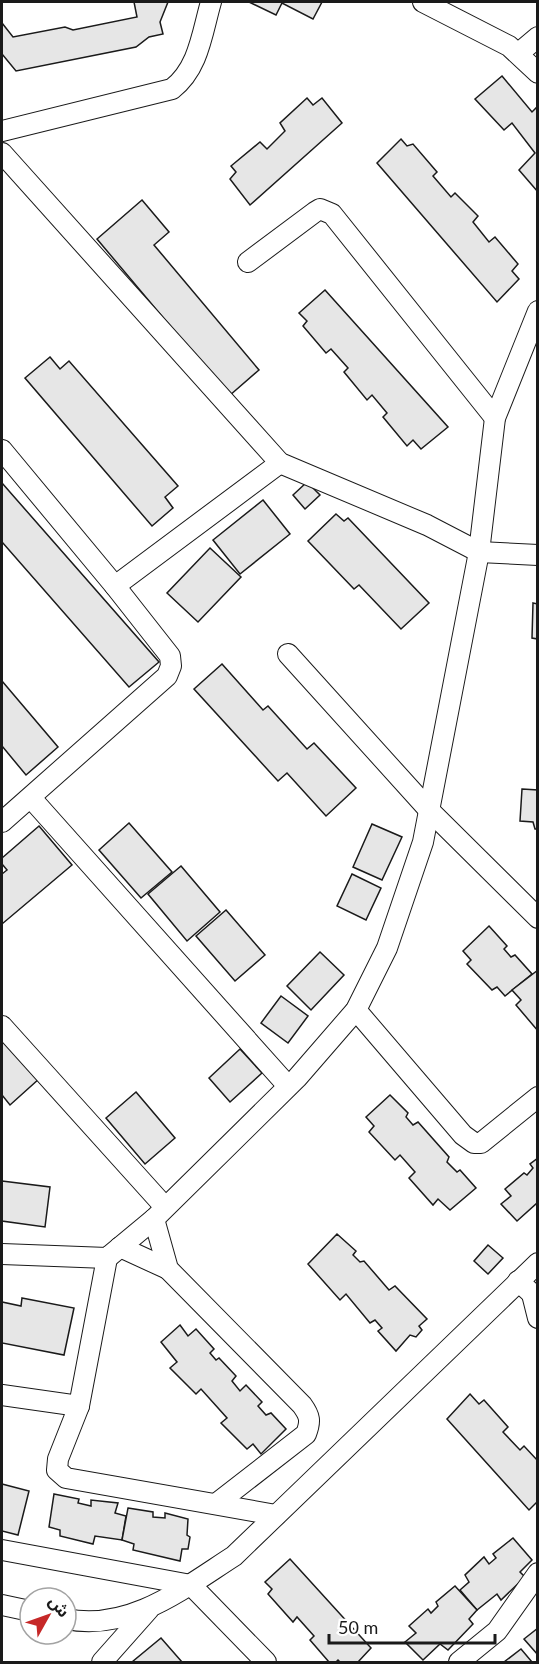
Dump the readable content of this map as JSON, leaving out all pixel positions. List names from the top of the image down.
{
  "scale_bar": "50 m",
  "north": "top right"
}
